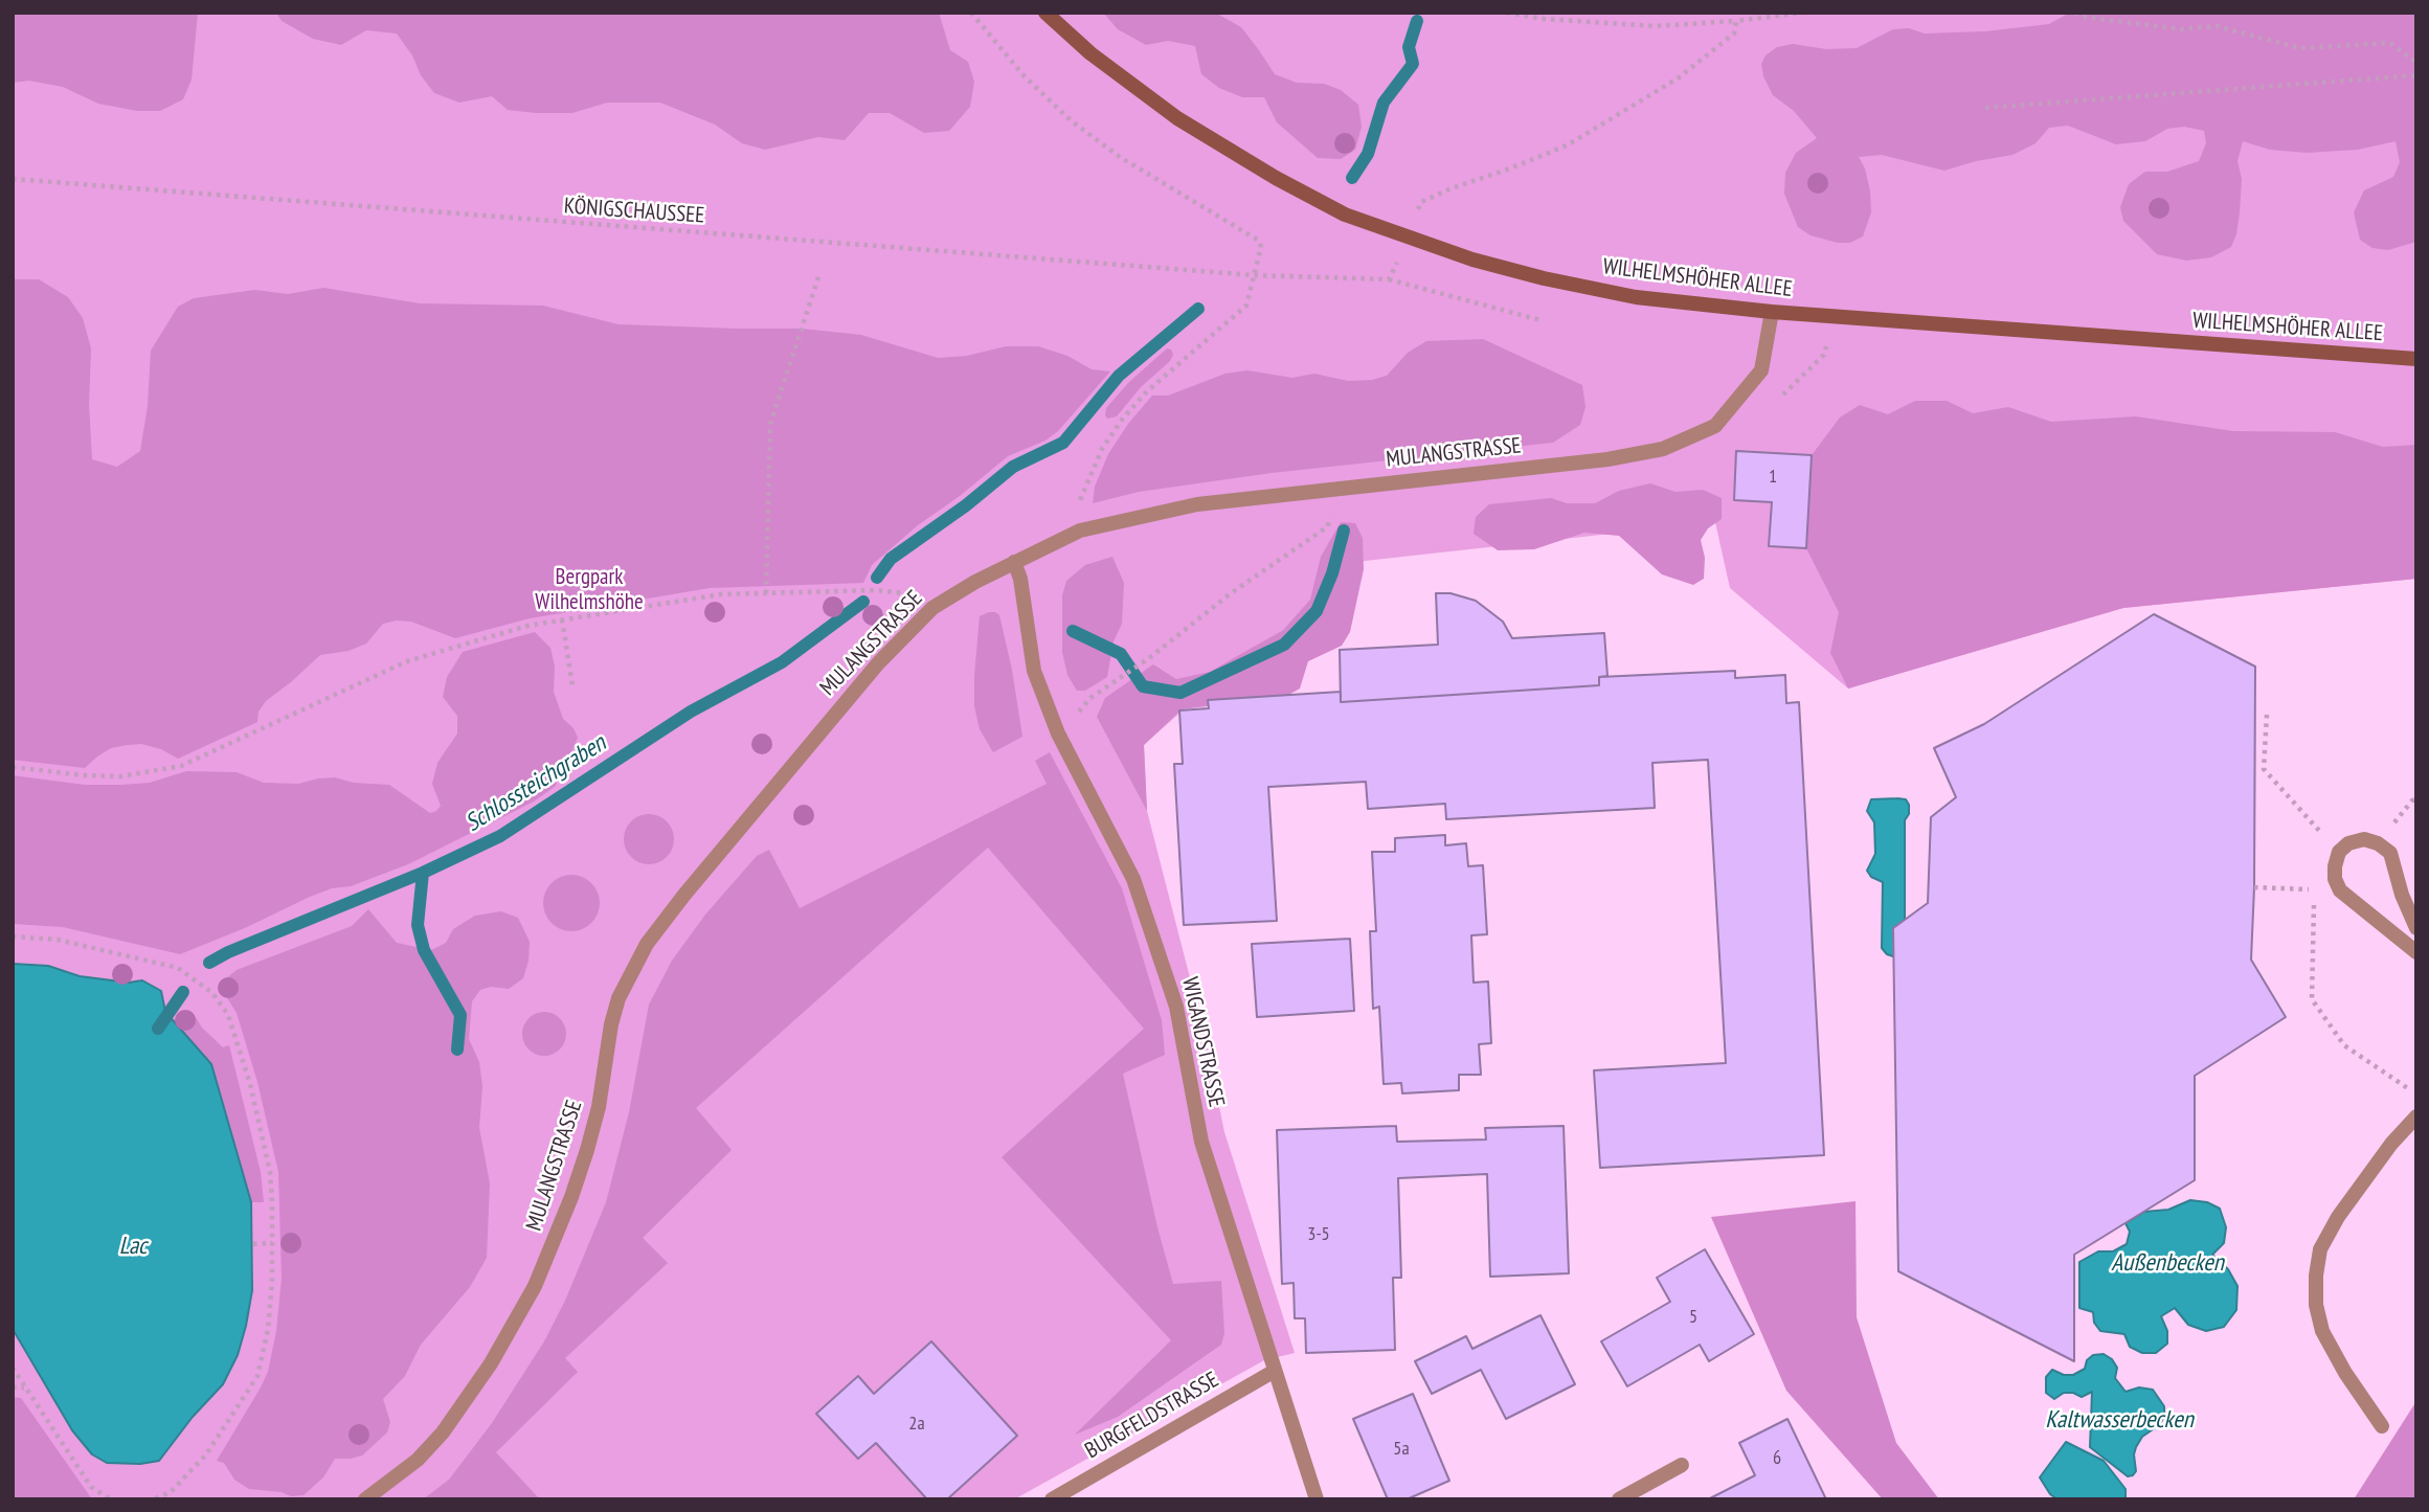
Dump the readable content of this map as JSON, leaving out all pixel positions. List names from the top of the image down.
{
  "streets": {
    "main road": ["WILHELMSHÖHER ALLEE"],
    "street": ["MULANGSTRASSE", "WIGANDSTRASSE", "BURGFELDSTRASSE"],
    "path": ["KÖNIGSCHAUSSEE"]
  },
  "crossings": [
    ["WILHELMSHÖHER ALLEE", "MULANGSTRASSE"],
    ["MULANGSTRASSE", "WIGANDSTRASSE"],
    ["WIGANDSTRASSE", "BURGFELDSTRASSE"]
  ],
  "water": [
    "Schlossteichgraben",
    "Lac",
    "Außenbecken",
    "Kaltwasserbecken"
  ],
  "parks": ["Bergpark Wilhelmshöhe"],
  "house_numbers": [
    "1",
    "3-5",
    "5",
    "2a",
    "5a",
    "6"
  ]
}
